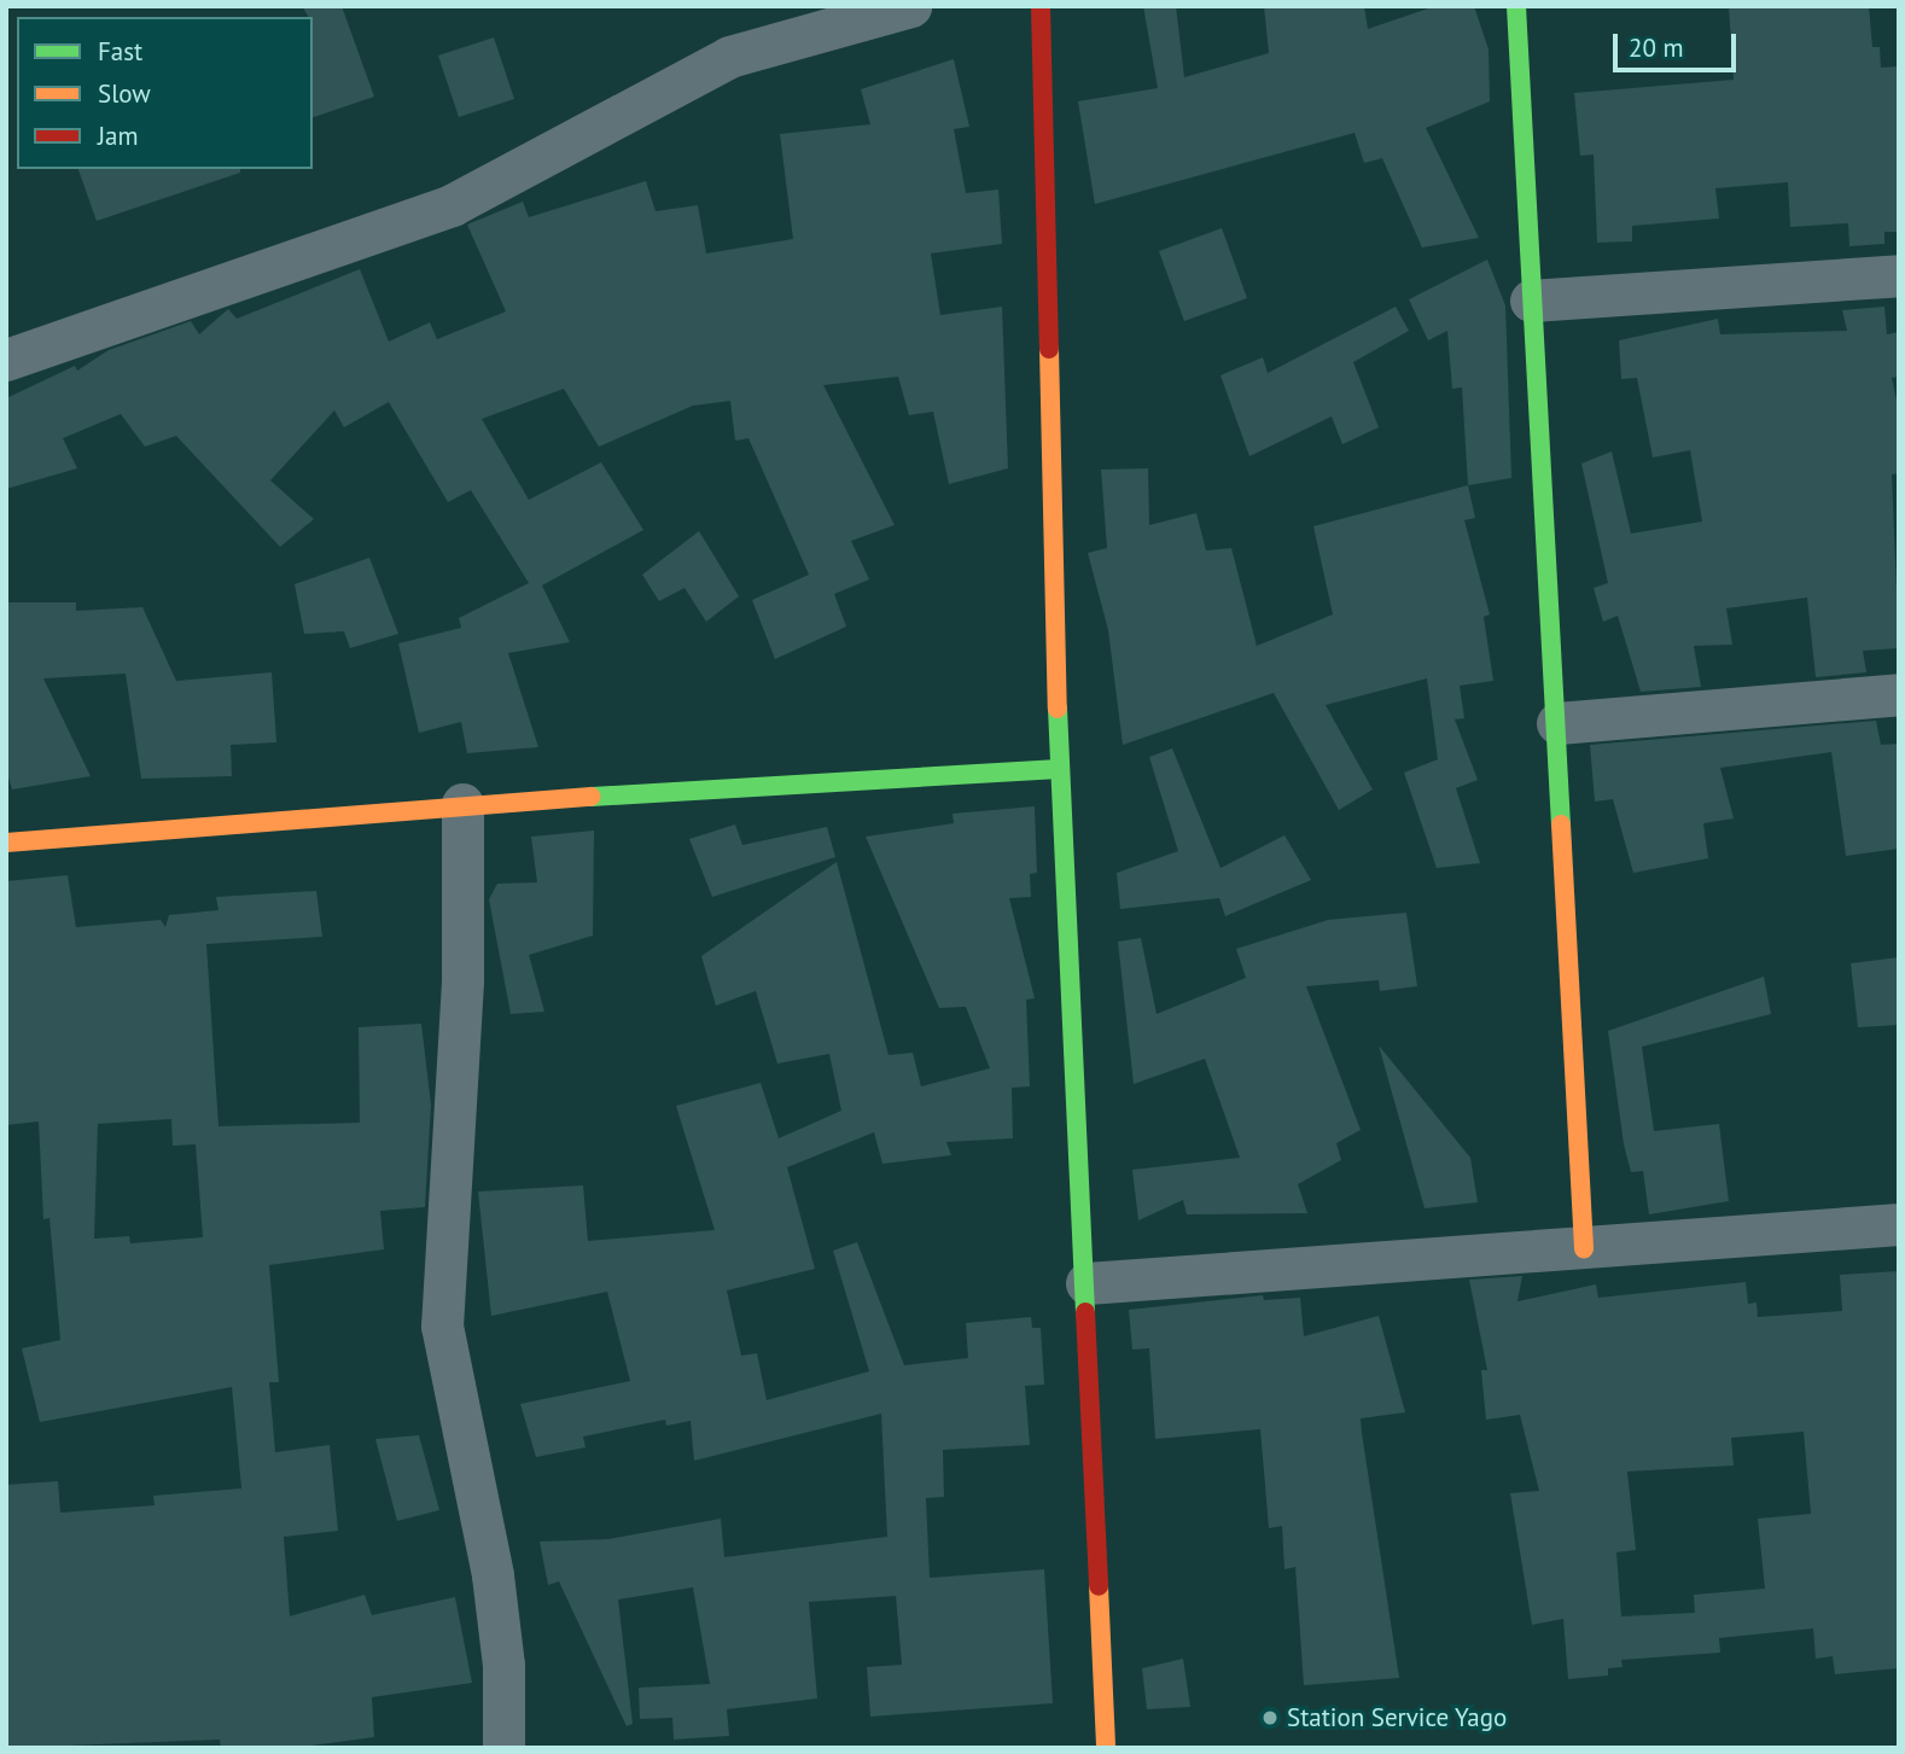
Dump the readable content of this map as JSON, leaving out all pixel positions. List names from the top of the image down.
{
  "places": ["Station Service Yago"],
  "legend": ["Fast", "Slow", "Jam"],
  "scale_bar": "20 m"
}
